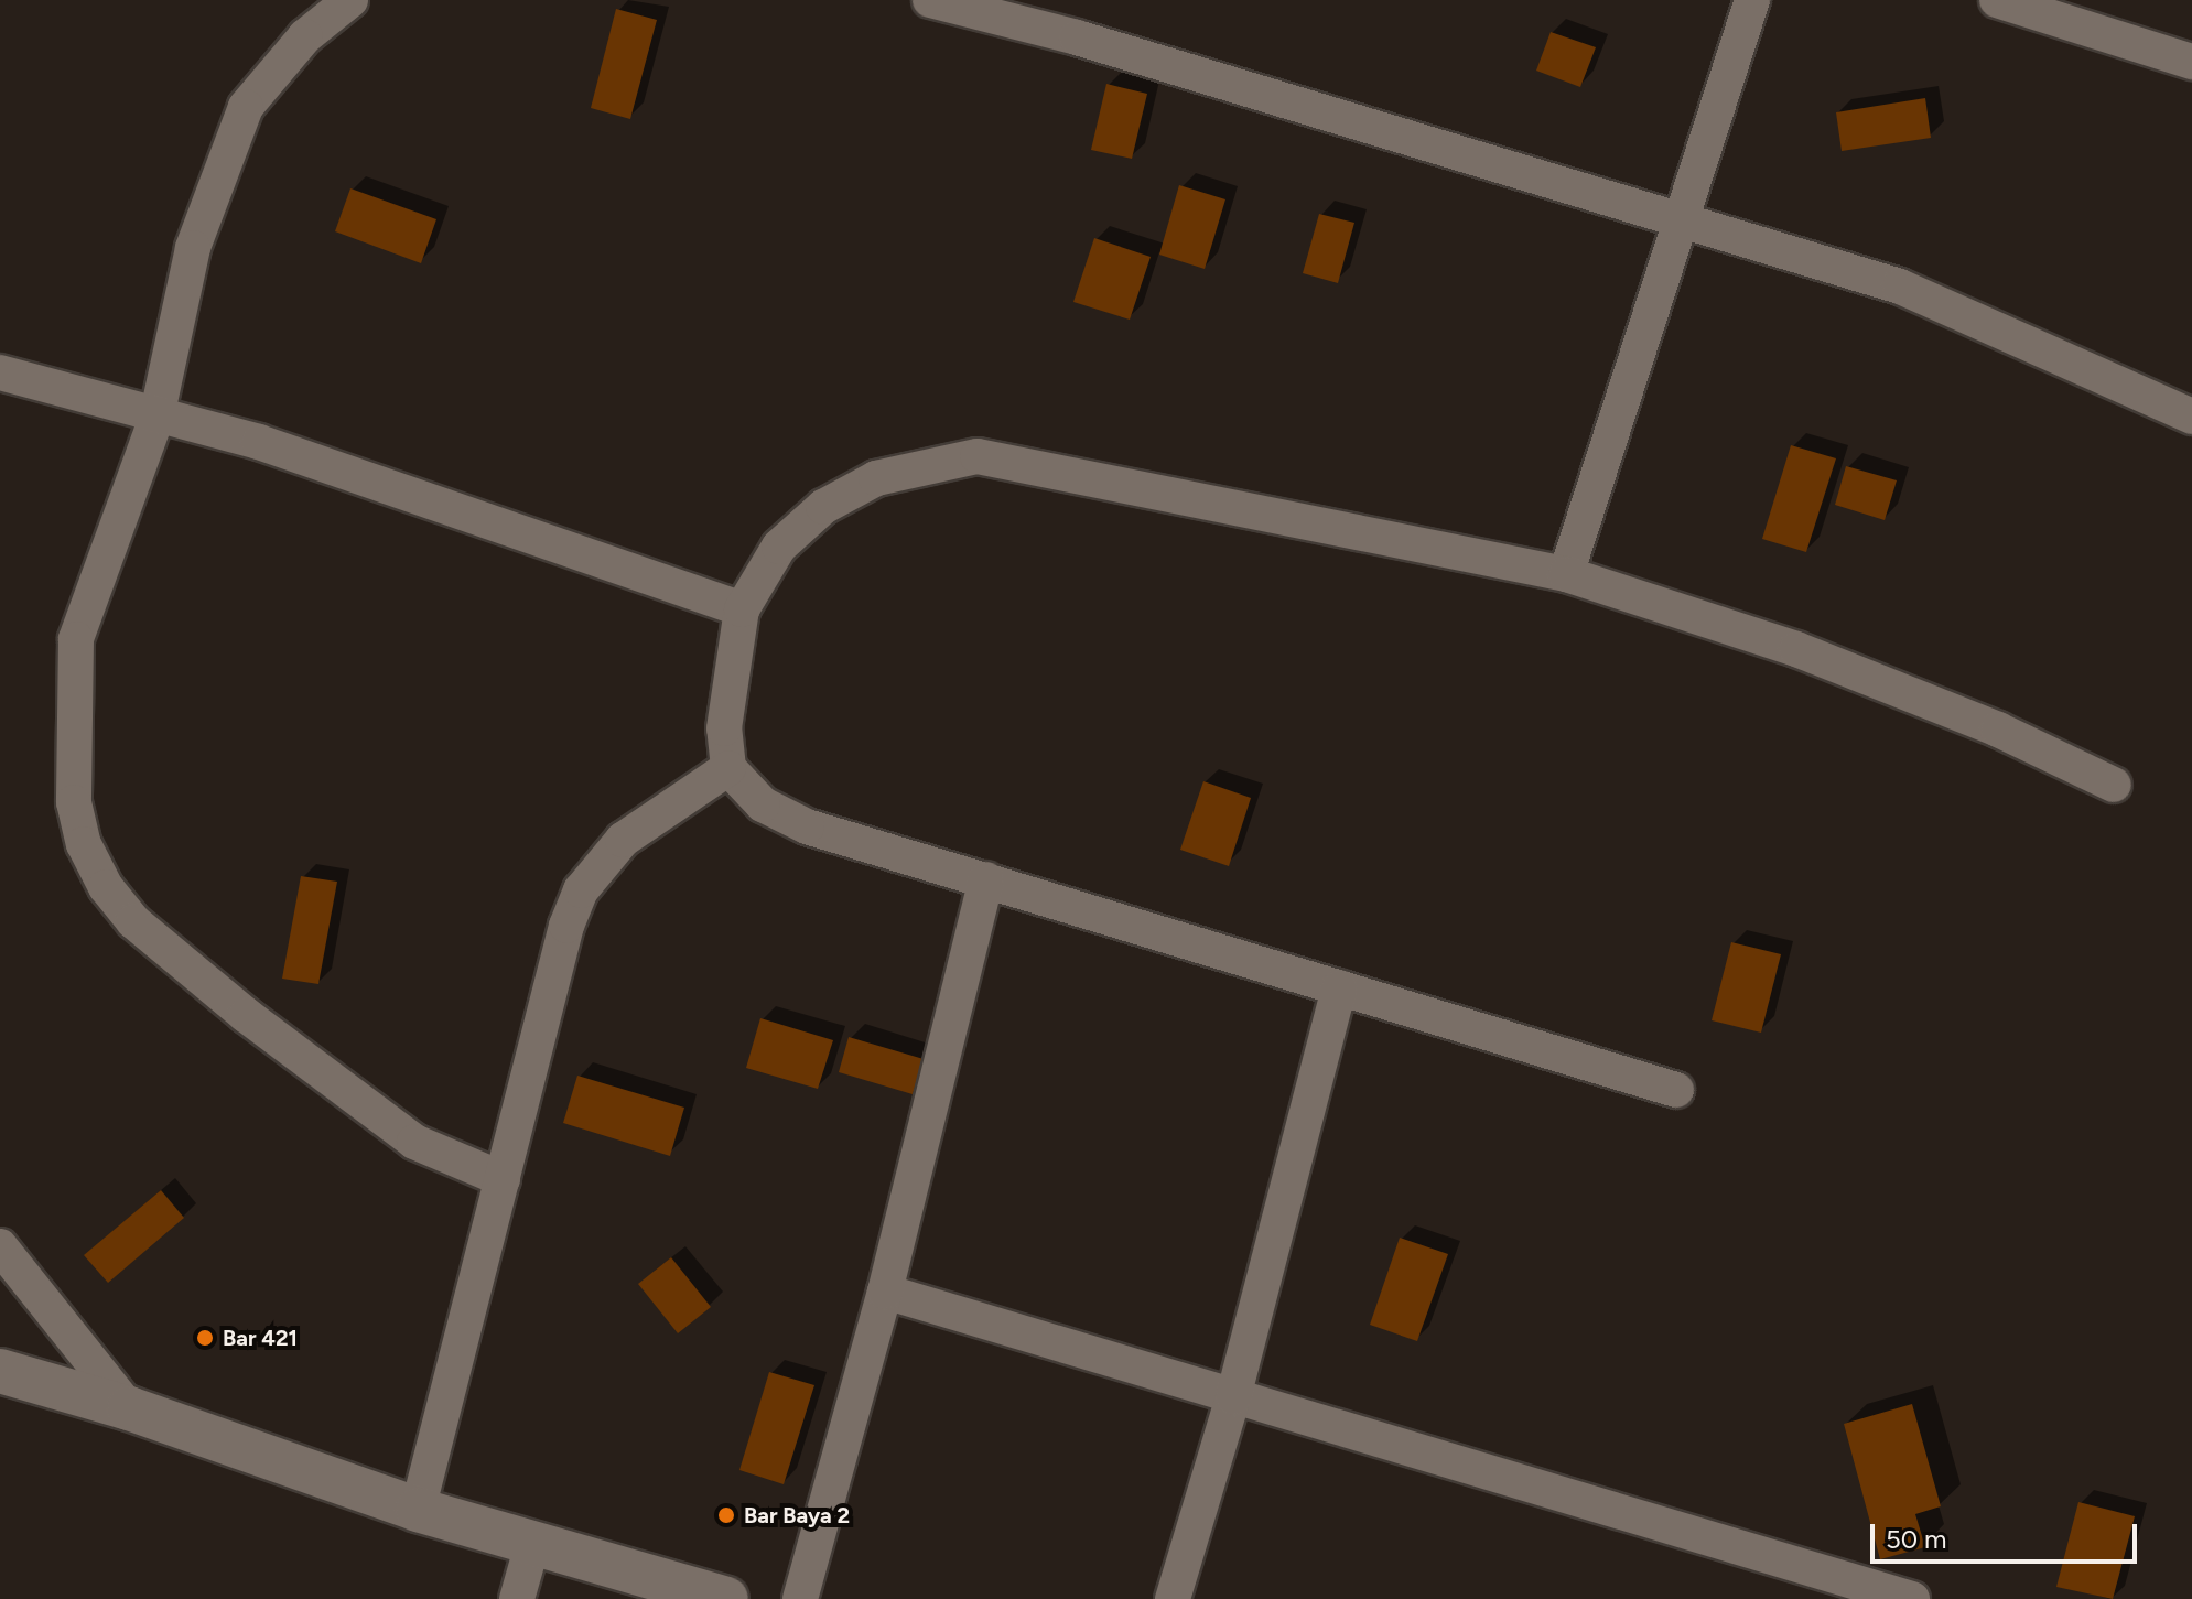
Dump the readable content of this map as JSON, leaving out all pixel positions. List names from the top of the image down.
{
  "places": ["Bar 421", "Bar Baya 2"],
  "scale_bar": "50 m"
}
